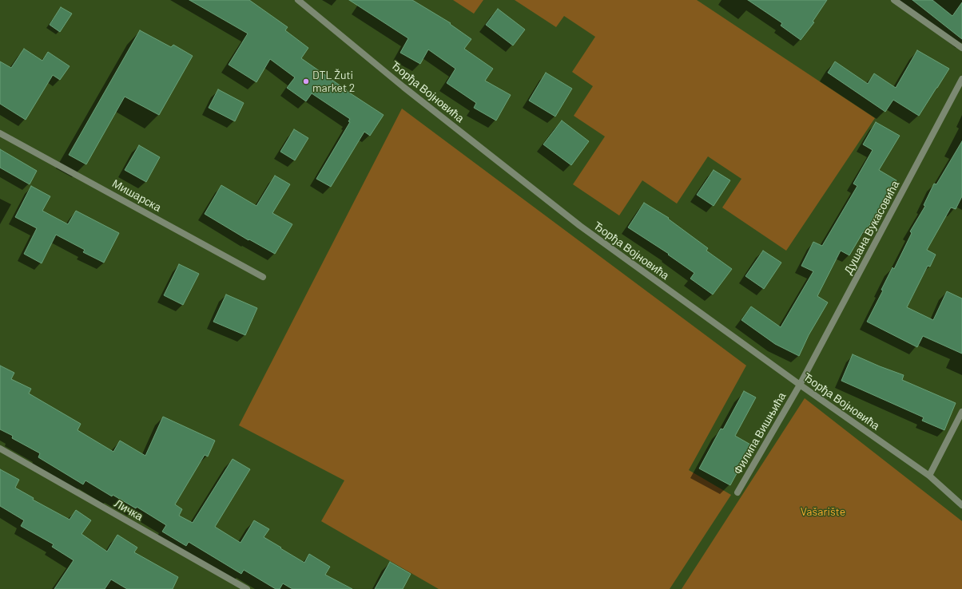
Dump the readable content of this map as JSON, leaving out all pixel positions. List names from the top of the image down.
{
  "streets": {
    "street": [
      "Ђорђа Војновића",
      "Мишарска",
      "Душана Вукасовића",
      "Филипа Вишњића",
      "Личка"
    ]
  },
  "crossings": [
    ["Ђорђа Војновића", "Душана Вукасовића"],
    ["Ђорђа Војновића", "Филипа Вишњића"],
    ["Душана Вукасовића", "Филипа Вишњића"]
  ],
  "parks": ["Vašarište"],
  "places": ["DTL Žuti market 2"]
}
